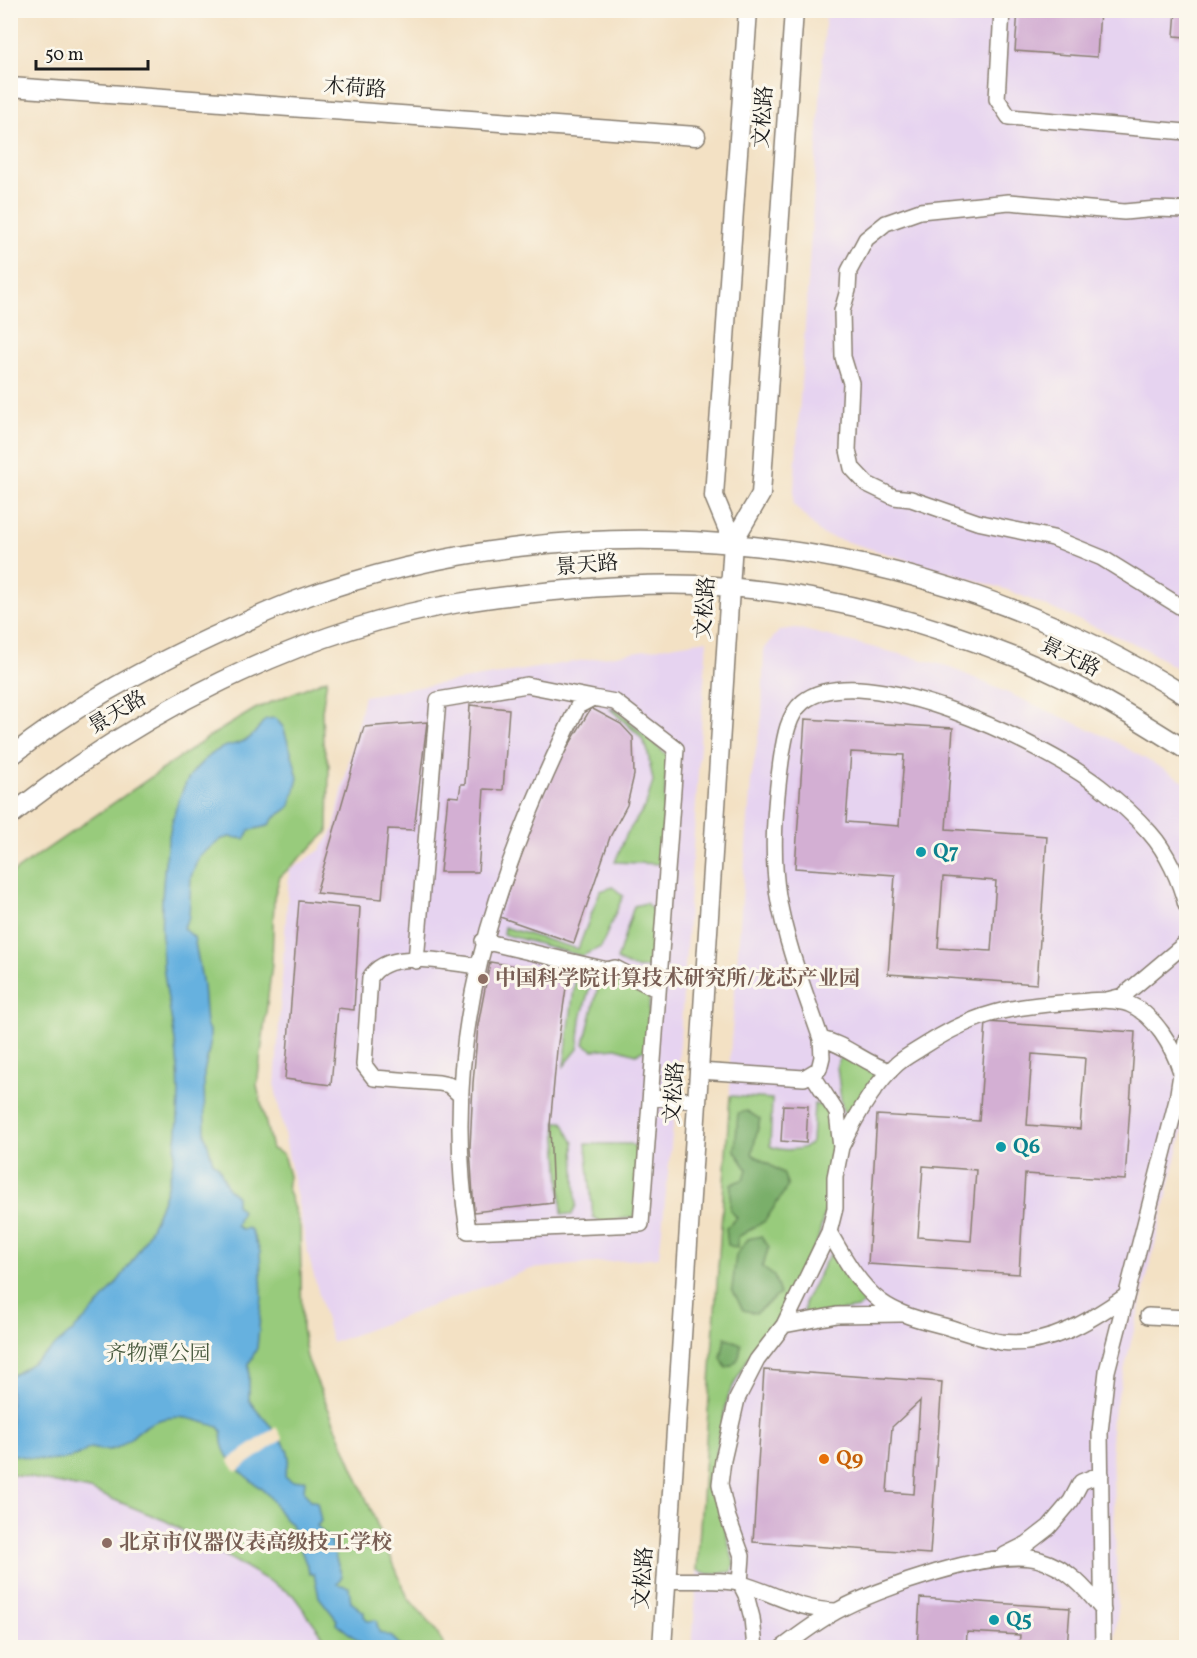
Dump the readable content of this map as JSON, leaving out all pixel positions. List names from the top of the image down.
{
  "streets": {
    "street": ["木荷路", "文松路", "景天路"]
  },
  "crossings": [
    ["文松路", "景天路"]
  ],
  "parks": ["齐物潭公园"],
  "places": [
    "Q7",
    "中国科学院计算技术研究所/龙芯产业园",
    "Q6",
    "Q9",
    "北京市仪器仪表高级技工学校",
    "Q5"
  ],
  "scale_bar": "50 m"
}
